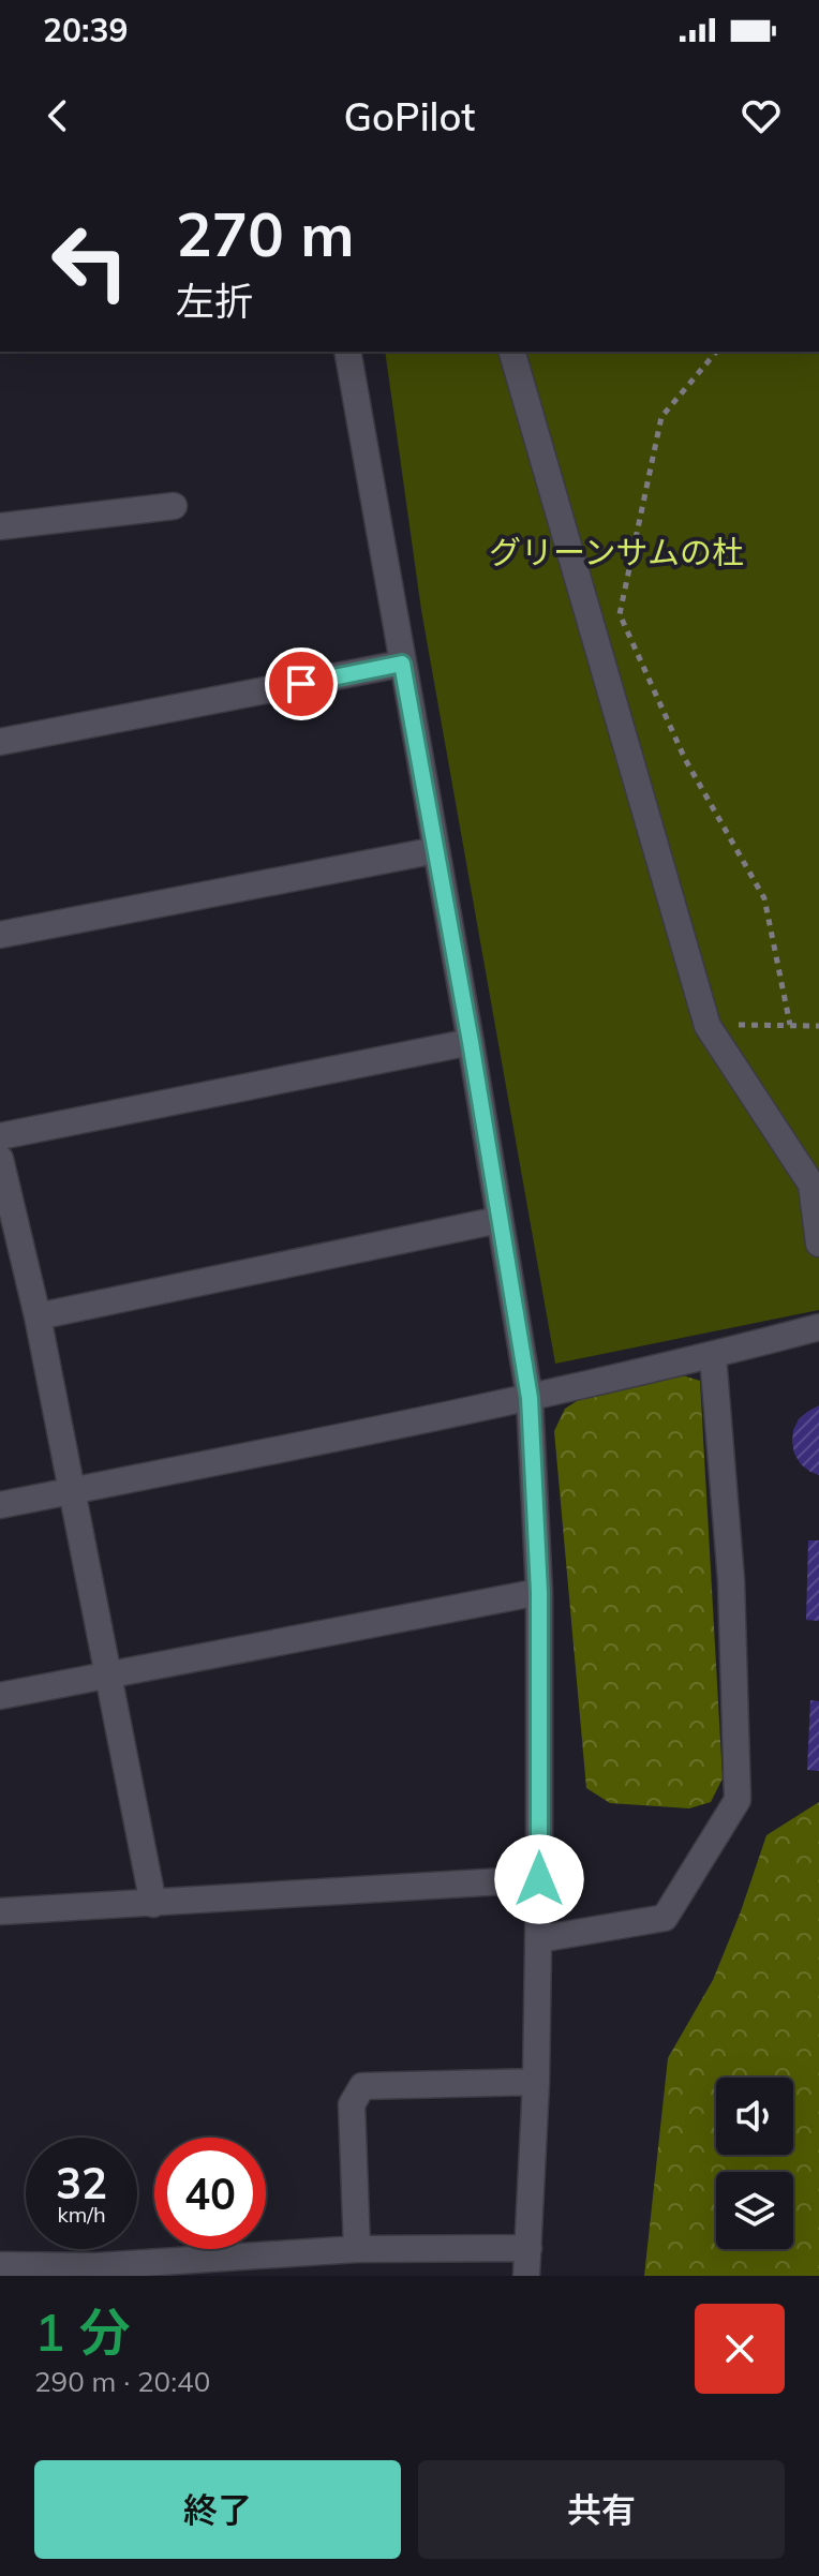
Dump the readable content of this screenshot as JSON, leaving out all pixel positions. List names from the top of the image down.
{
  "parks": ["グリーンサムの杜"],
  "page": {
    "status": "20:39",
    "header": "GoPilot",
    "turn": ["270 m", "左折"],
    "speed": "32 km/h",
    "limit": "40",
    "heading": ["1 分", "290 m · 20:40"],
    "buttons": ["終了", "共有"]
  }
}
